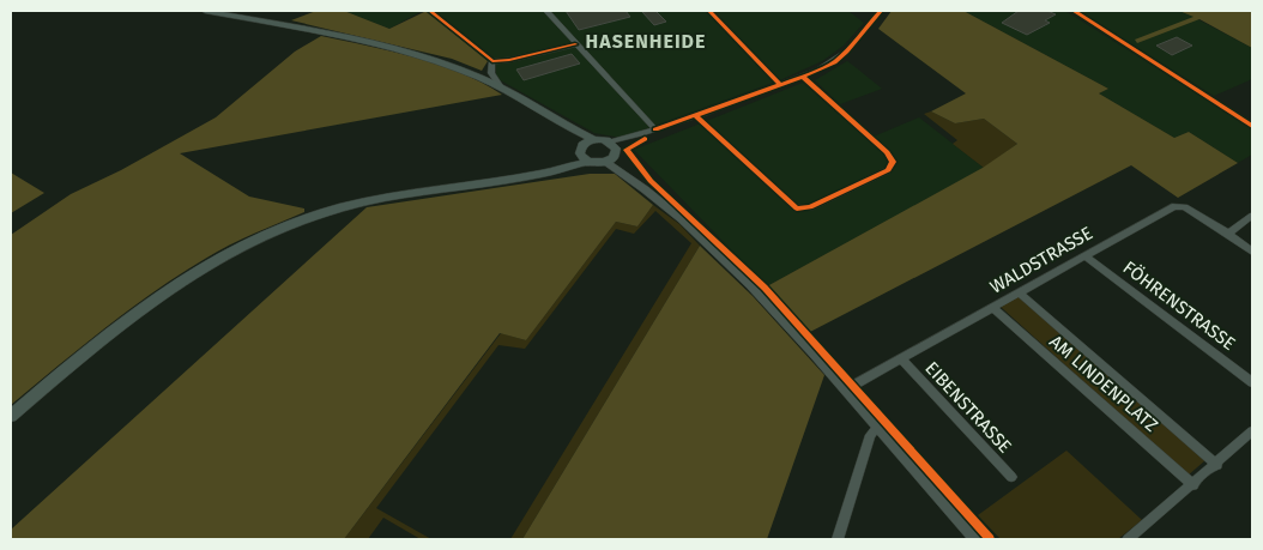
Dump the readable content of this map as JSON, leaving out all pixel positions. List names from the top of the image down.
{
  "streets": {
    "street": [
      "WALDSTRASSE",
      "FÖHRENSTRASSE",
      "AM LINDENPLATZ",
      "EIBENSTRASSE"
    ]
  },
  "crossings": [
    ["WALDSTRASSE", "FÖHRENSTRASSE"],
    ["WALDSTRASSE", "AM LINDENPLATZ"],
    ["WALDSTRASSE", "EIBENSTRASSE"]
  ],
  "districts": ["HASENHEIDE"]
}
